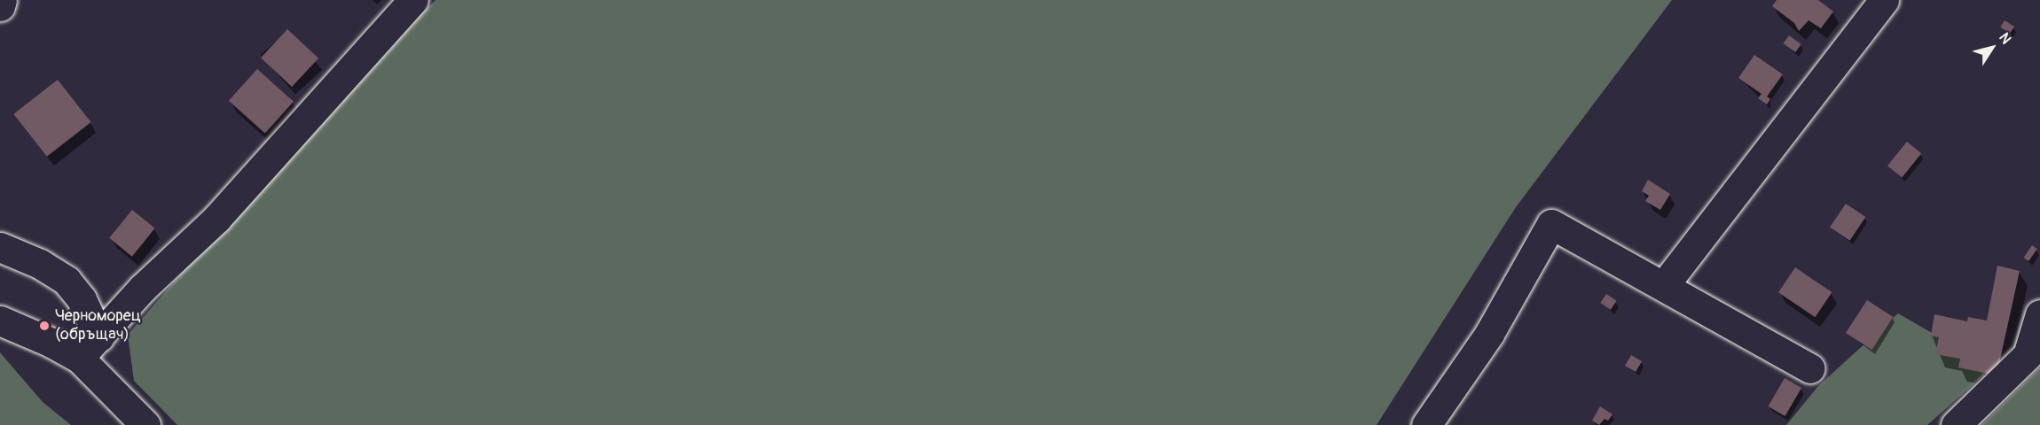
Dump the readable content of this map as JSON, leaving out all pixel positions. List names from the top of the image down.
{
  "places": ["Черноморец (обръщач)"],
  "north": "top right"
}
